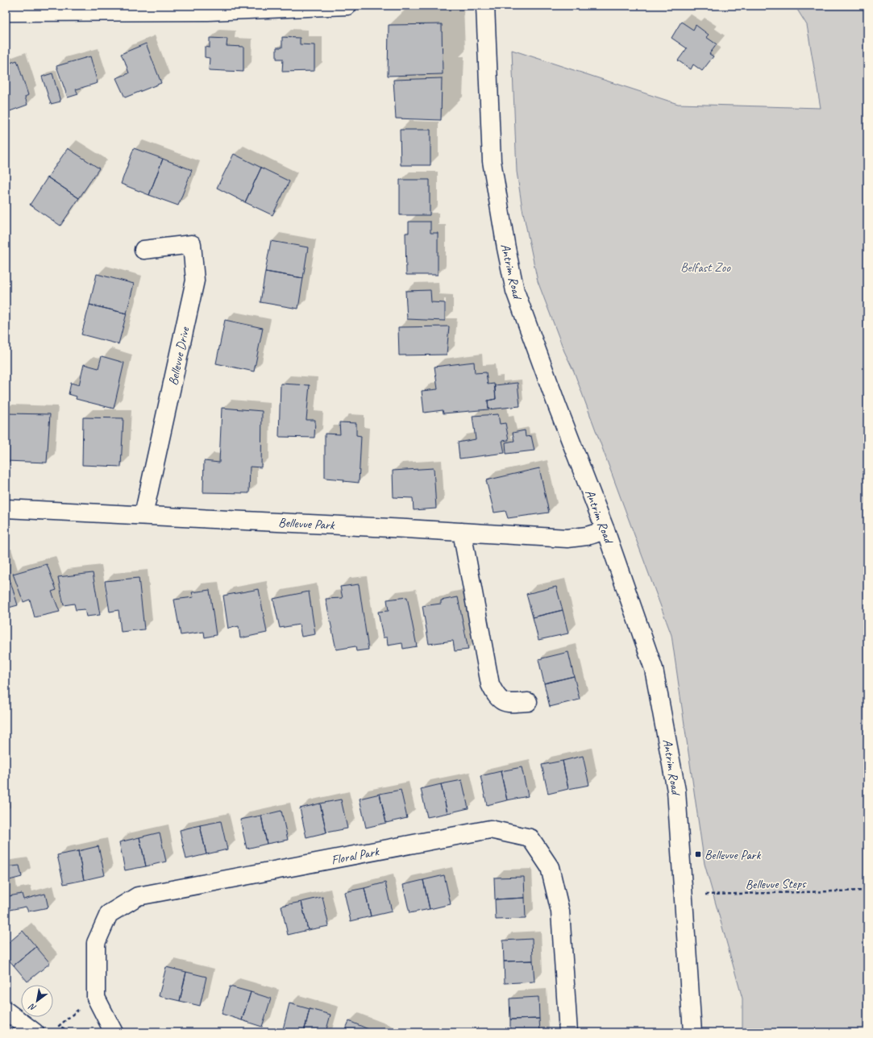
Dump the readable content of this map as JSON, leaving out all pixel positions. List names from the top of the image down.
{
  "streets": {
    "street": [
      "Antrim Road",
      "Bellevue Drive",
      "Bellevue Park",
      "Floral Park"
    ],
    "path": ["Bellevue Steps"]
  },
  "crossings": [
    ["Antrim Road", "Bellevue Park"],
    ["Antrim Road", "Bellevue Steps"],
    ["Bellevue Drive", "Bellevue Park"]
  ],
  "parks": ["Belfast Zoo"],
  "places": {
    "transit": ["Bellevue Park"]
  },
  "north": "bottom left"
}
